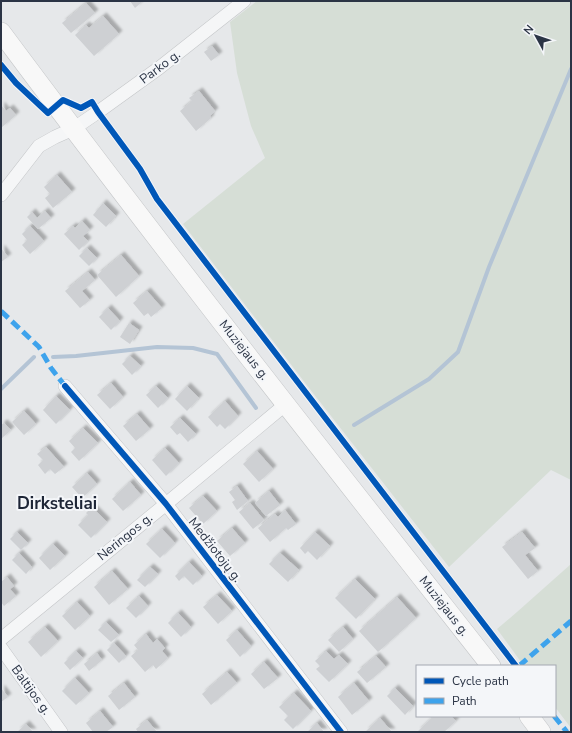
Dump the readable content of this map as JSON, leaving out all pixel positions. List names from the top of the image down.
{
  "streets": {
    "main road": ["Muziejaus g."],
    "street": [
      "Parko g.",
      "Neringos g.",
      "Medžiotojų g.",
      "Baltijos g."
    ]
  },
  "crossings": [
    ["Parko g.", "Muziejaus g."],
    ["Muziejaus g.", "Neringos g."],
    ["Neringos g.", "Medžiotojų g."]
  ],
  "districts": ["Dirksteliai"],
  "legend": ["Cycle path", "Path"],
  "north": "top left"
}
